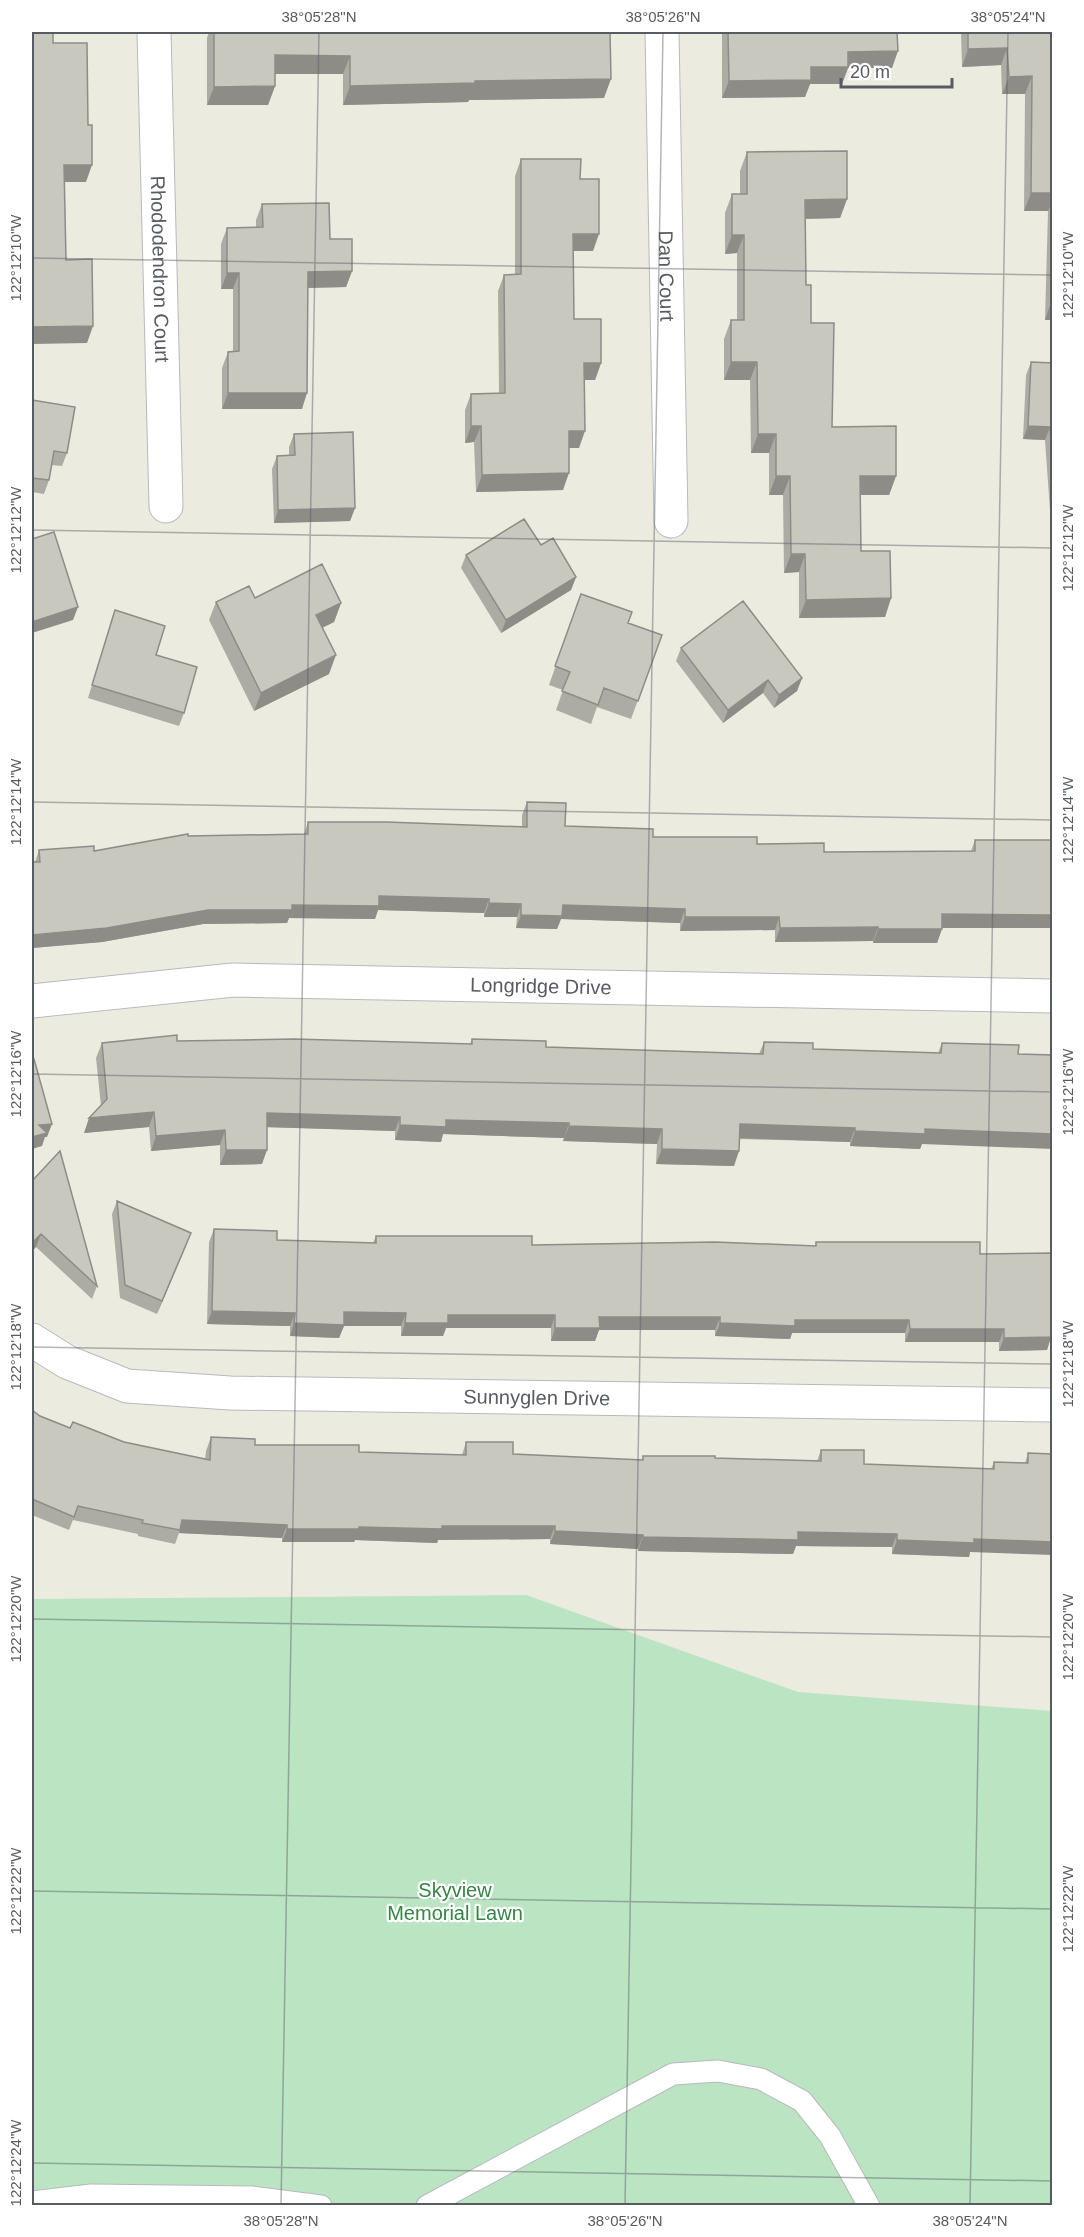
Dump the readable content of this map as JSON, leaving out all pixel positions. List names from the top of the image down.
{
  "streets": {
    "street": [
      "Rhododendron Court",
      "Dan Court",
      "Longridge Drive",
      "Sunnyglen Drive"
    ]
  },
  "parks": ["Skyview Memorial Lawn"],
  "scale_bar": "20 m",
  "coordinates": [
    "38°05'28\"N",
    "38°05'26\"N",
    "38°05'24\"N",
    "122°12'10\"W",
    "122°12'12\"W",
    "122°12'14\"W",
    "122°12'16\"W",
    "122°12'18\"W",
    "122°12'20\"W",
    "122°12'22\"W",
    "122°12'24\"W"
  ]
}
